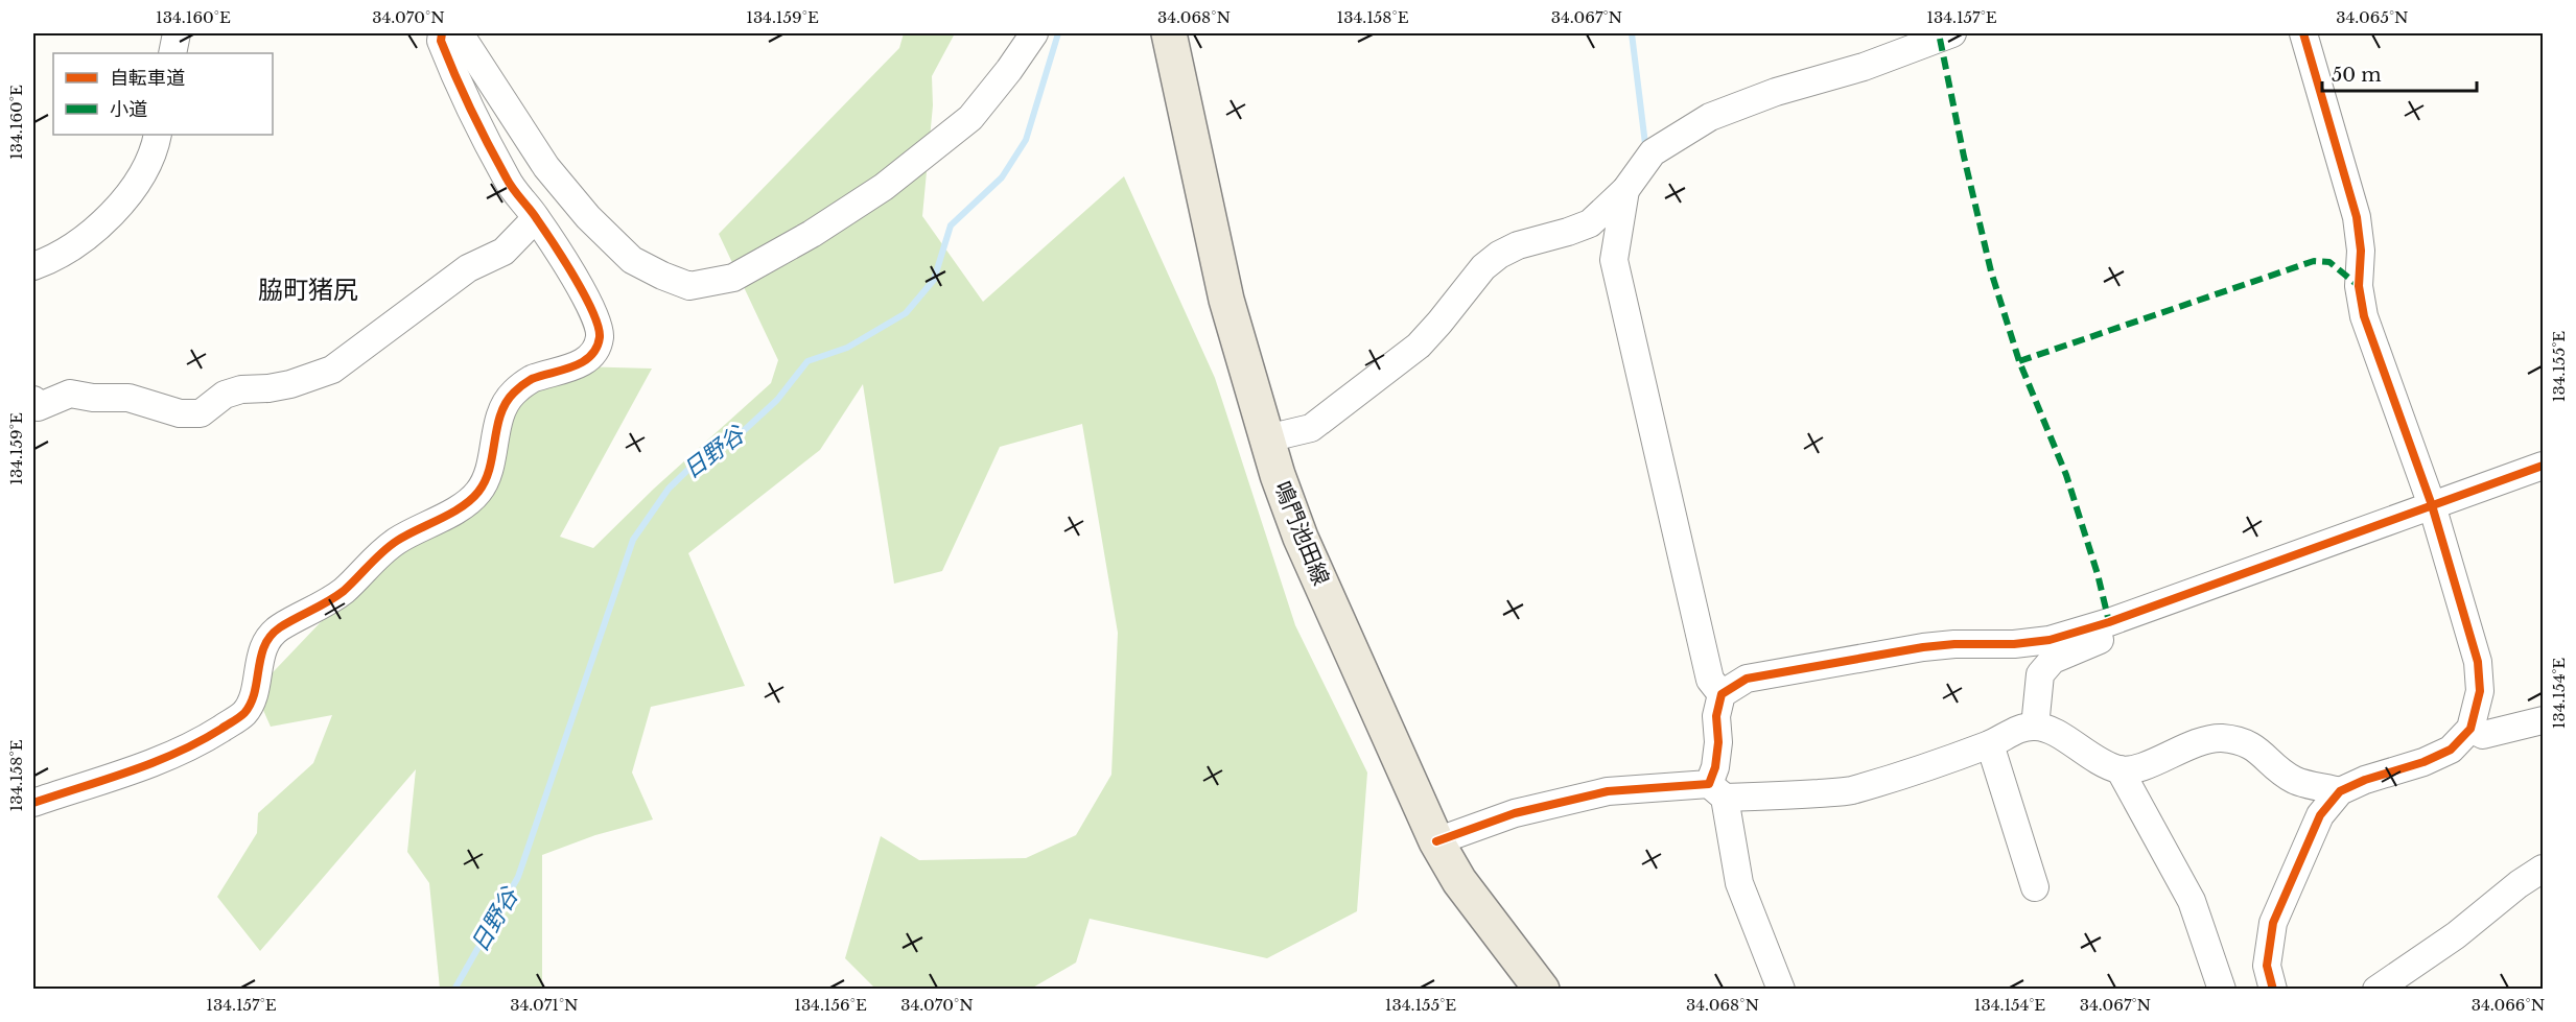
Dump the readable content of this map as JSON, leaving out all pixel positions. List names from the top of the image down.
{
  "streets": {
    "main road": ["鳴門池田線"]
  },
  "districts": ["脇町猪尻"],
  "water": ["日野谷"],
  "legend": ["自転車道", "小道"],
  "scale_bar": "50 m",
  "coordinates": [
    "134.160°E",
    "34.070°N",
    "134.159°E",
    "34.068°N",
    "134.158°E",
    "34.067°N",
    "134.157°E",
    "34.065°N",
    "134.155°E",
    "134.154°E",
    "34.071°N",
    "134.156°E",
    "34.066°N"
  ]
}
